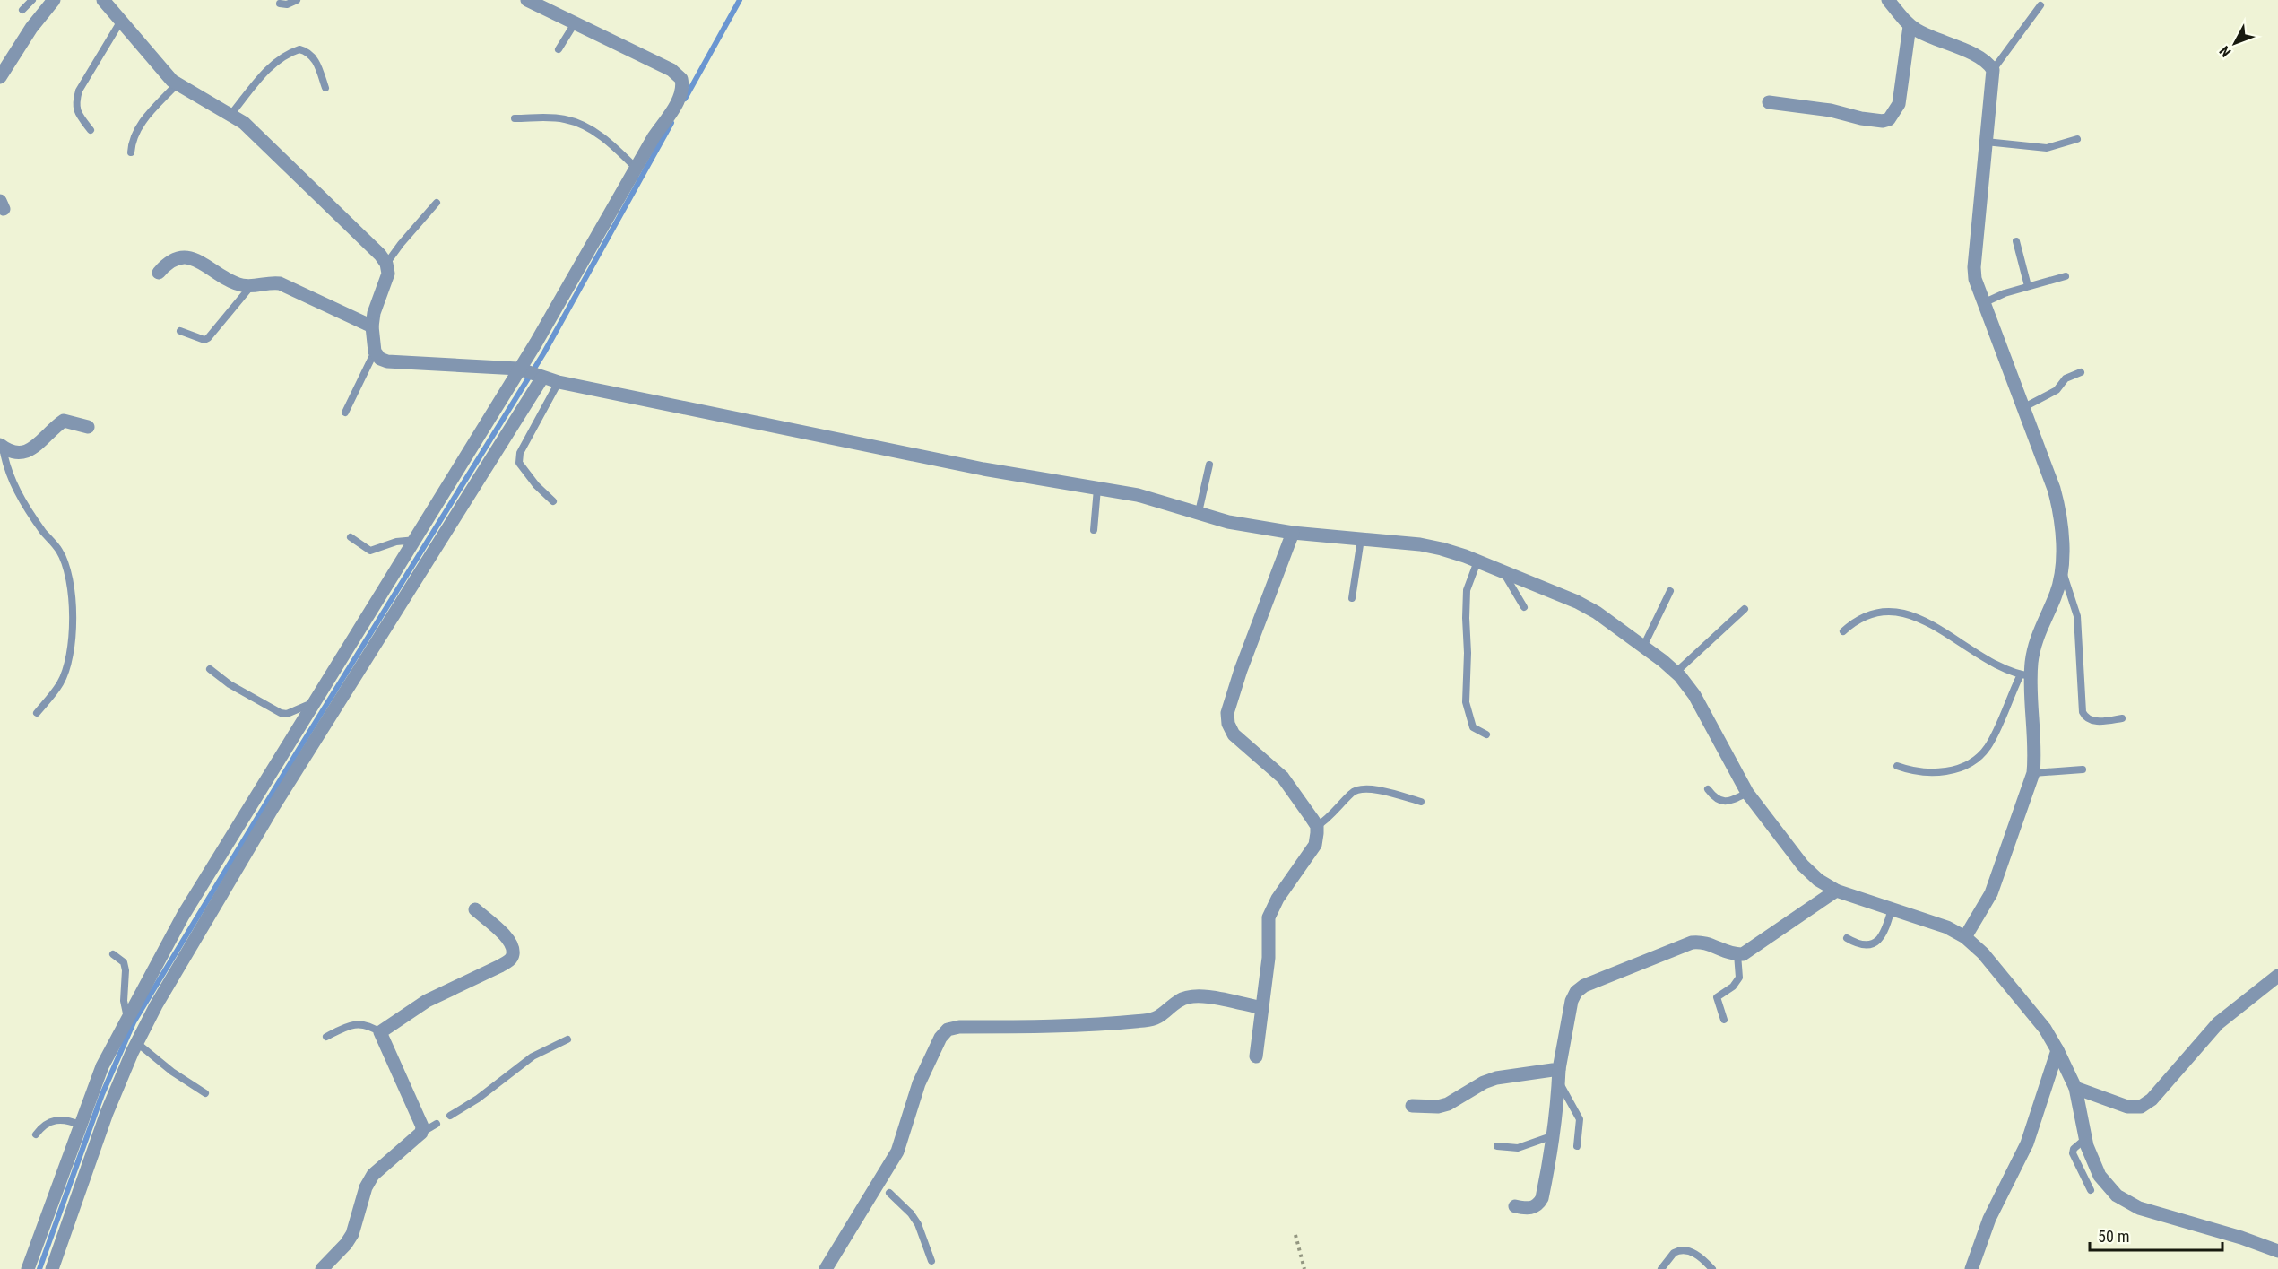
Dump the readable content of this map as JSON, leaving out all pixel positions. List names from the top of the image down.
{
  "scale_bar": "50 m",
  "north": "bottom left"
}
